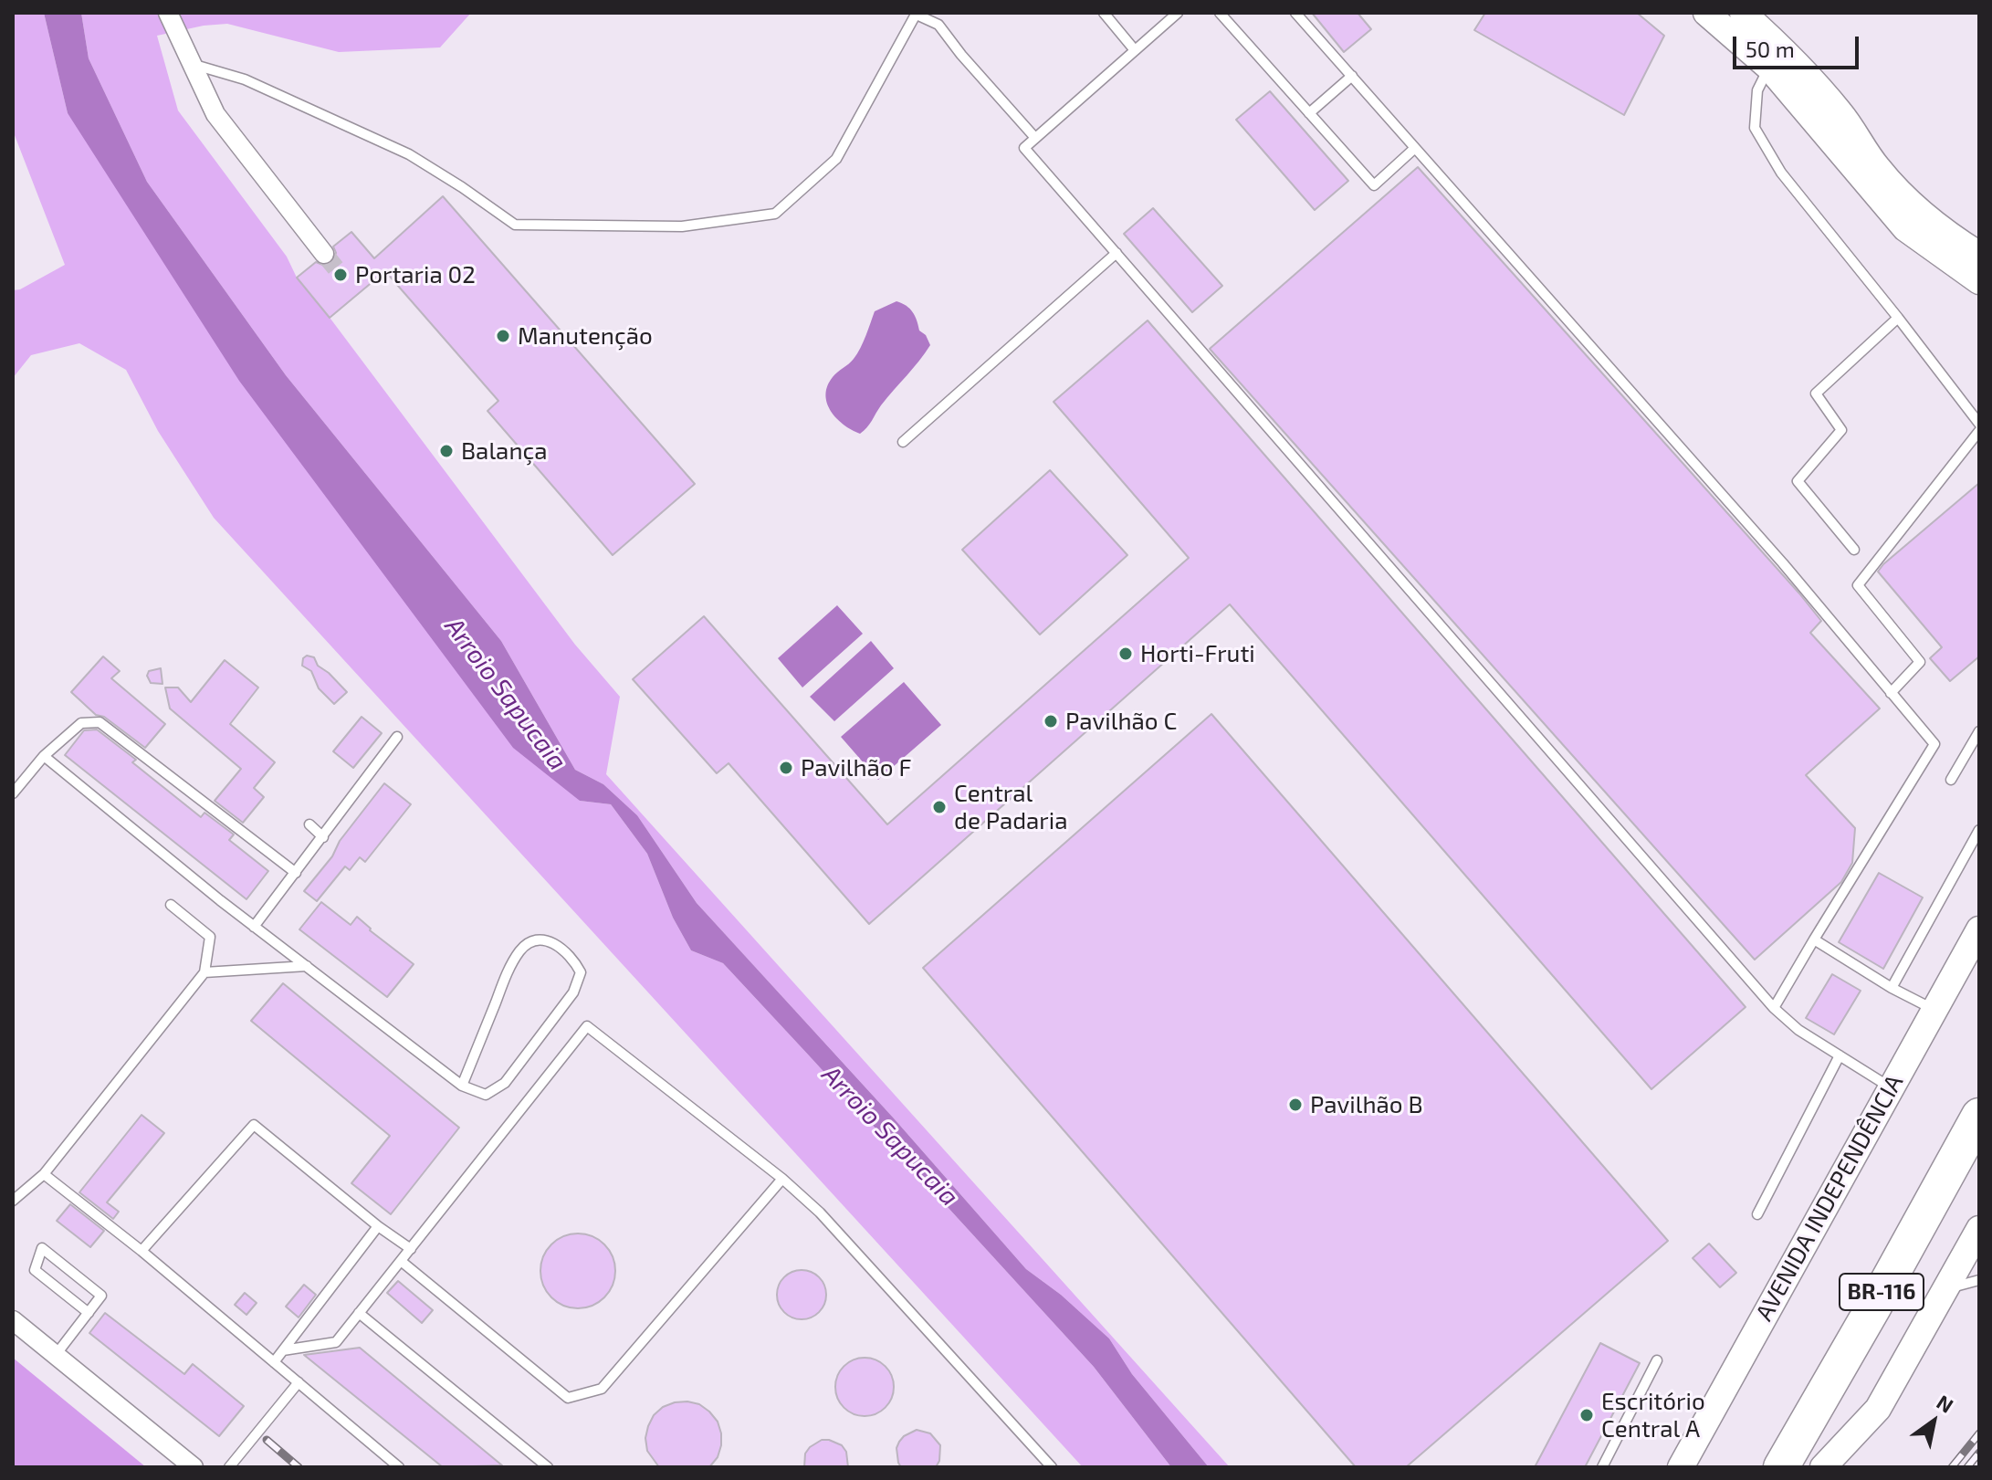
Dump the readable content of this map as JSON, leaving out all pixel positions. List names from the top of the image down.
{
  "streets": {
    "highway": ["BR-116"],
    "main road": ["AVENIDA INDEPENDÊNCIA"]
  },
  "water": ["Arroio Sapucaia"],
  "places": [
    "Portaria 02",
    "Manutenção",
    "Balança",
    "Horti-Fruti",
    "Pavilhão C",
    "Pavilhão F",
    "Central de Padaria",
    "Pavilhão B",
    "Escritório Central A"
  ],
  "scale_bar": "50 m",
  "north": "top right"
}
